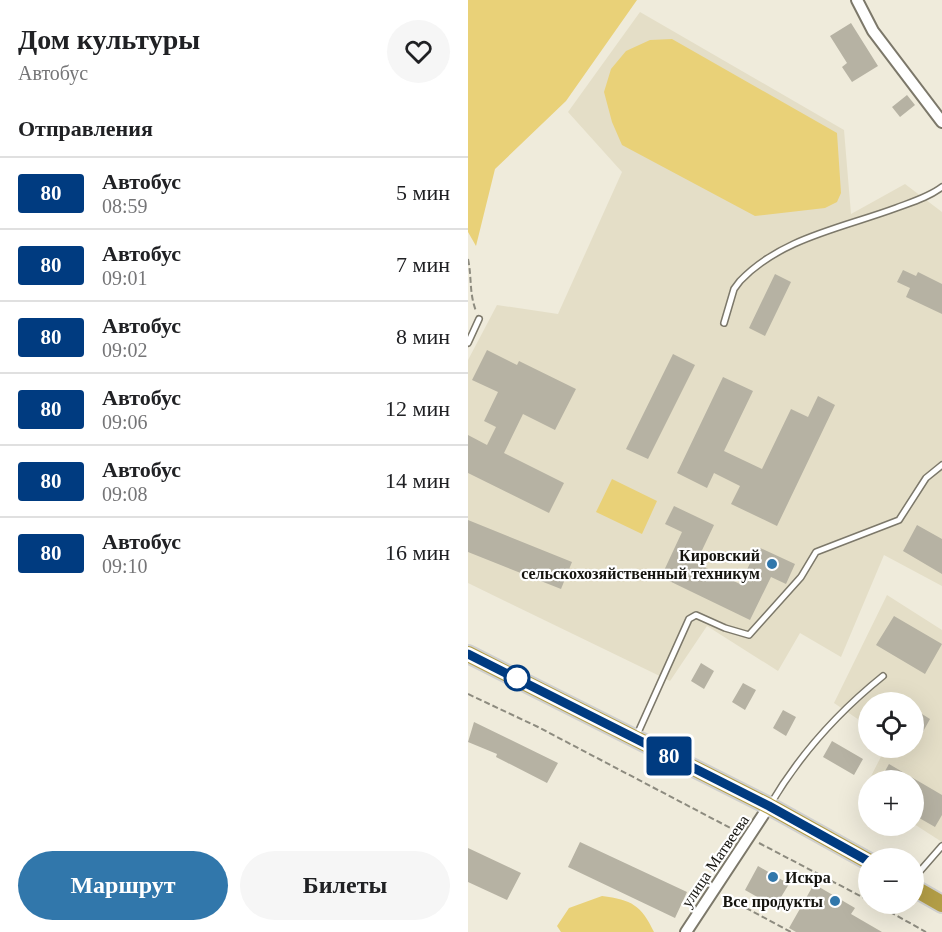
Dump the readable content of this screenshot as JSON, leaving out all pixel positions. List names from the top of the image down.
{
  "streets": {
    "street": ["улица Матвеева"]
  },
  "places": ["Кировский сельскохозяйственный техникум", "Искра", "Все продукты"],
  "lines": ["bus line 80"],
  "page": {
    "heading": [
      ["Дом культуры", "Автобус"],
      "Отправления"
    ],
    "on_map": "80",
    "list": [
      {
        "mark": "80",
        "name": "Автобус",
        "note": "08:59",
        "value": "5 мин"
      },
      {
        "mark": "80",
        "name": "Автобус",
        "note": "09:01",
        "value": "7 мин"
      },
      {
        "mark": "80",
        "name": "Автобус",
        "note": "09:02",
        "value": "8 мин"
      },
      {
        "mark": "80",
        "name": "Автобус",
        "note": "09:06",
        "value": "12 мин"
      },
      {
        "mark": "80",
        "name": "Автобус",
        "note": "09:08",
        "value": "14 мин"
      },
      {
        "mark": "80",
        "name": "Автобус",
        "note": "09:10",
        "value": "16 мин"
      }
    ],
    "map_buttons": ["+", "−"],
    "buttons": ["Маршрут", "Билеты"]
  }
}
